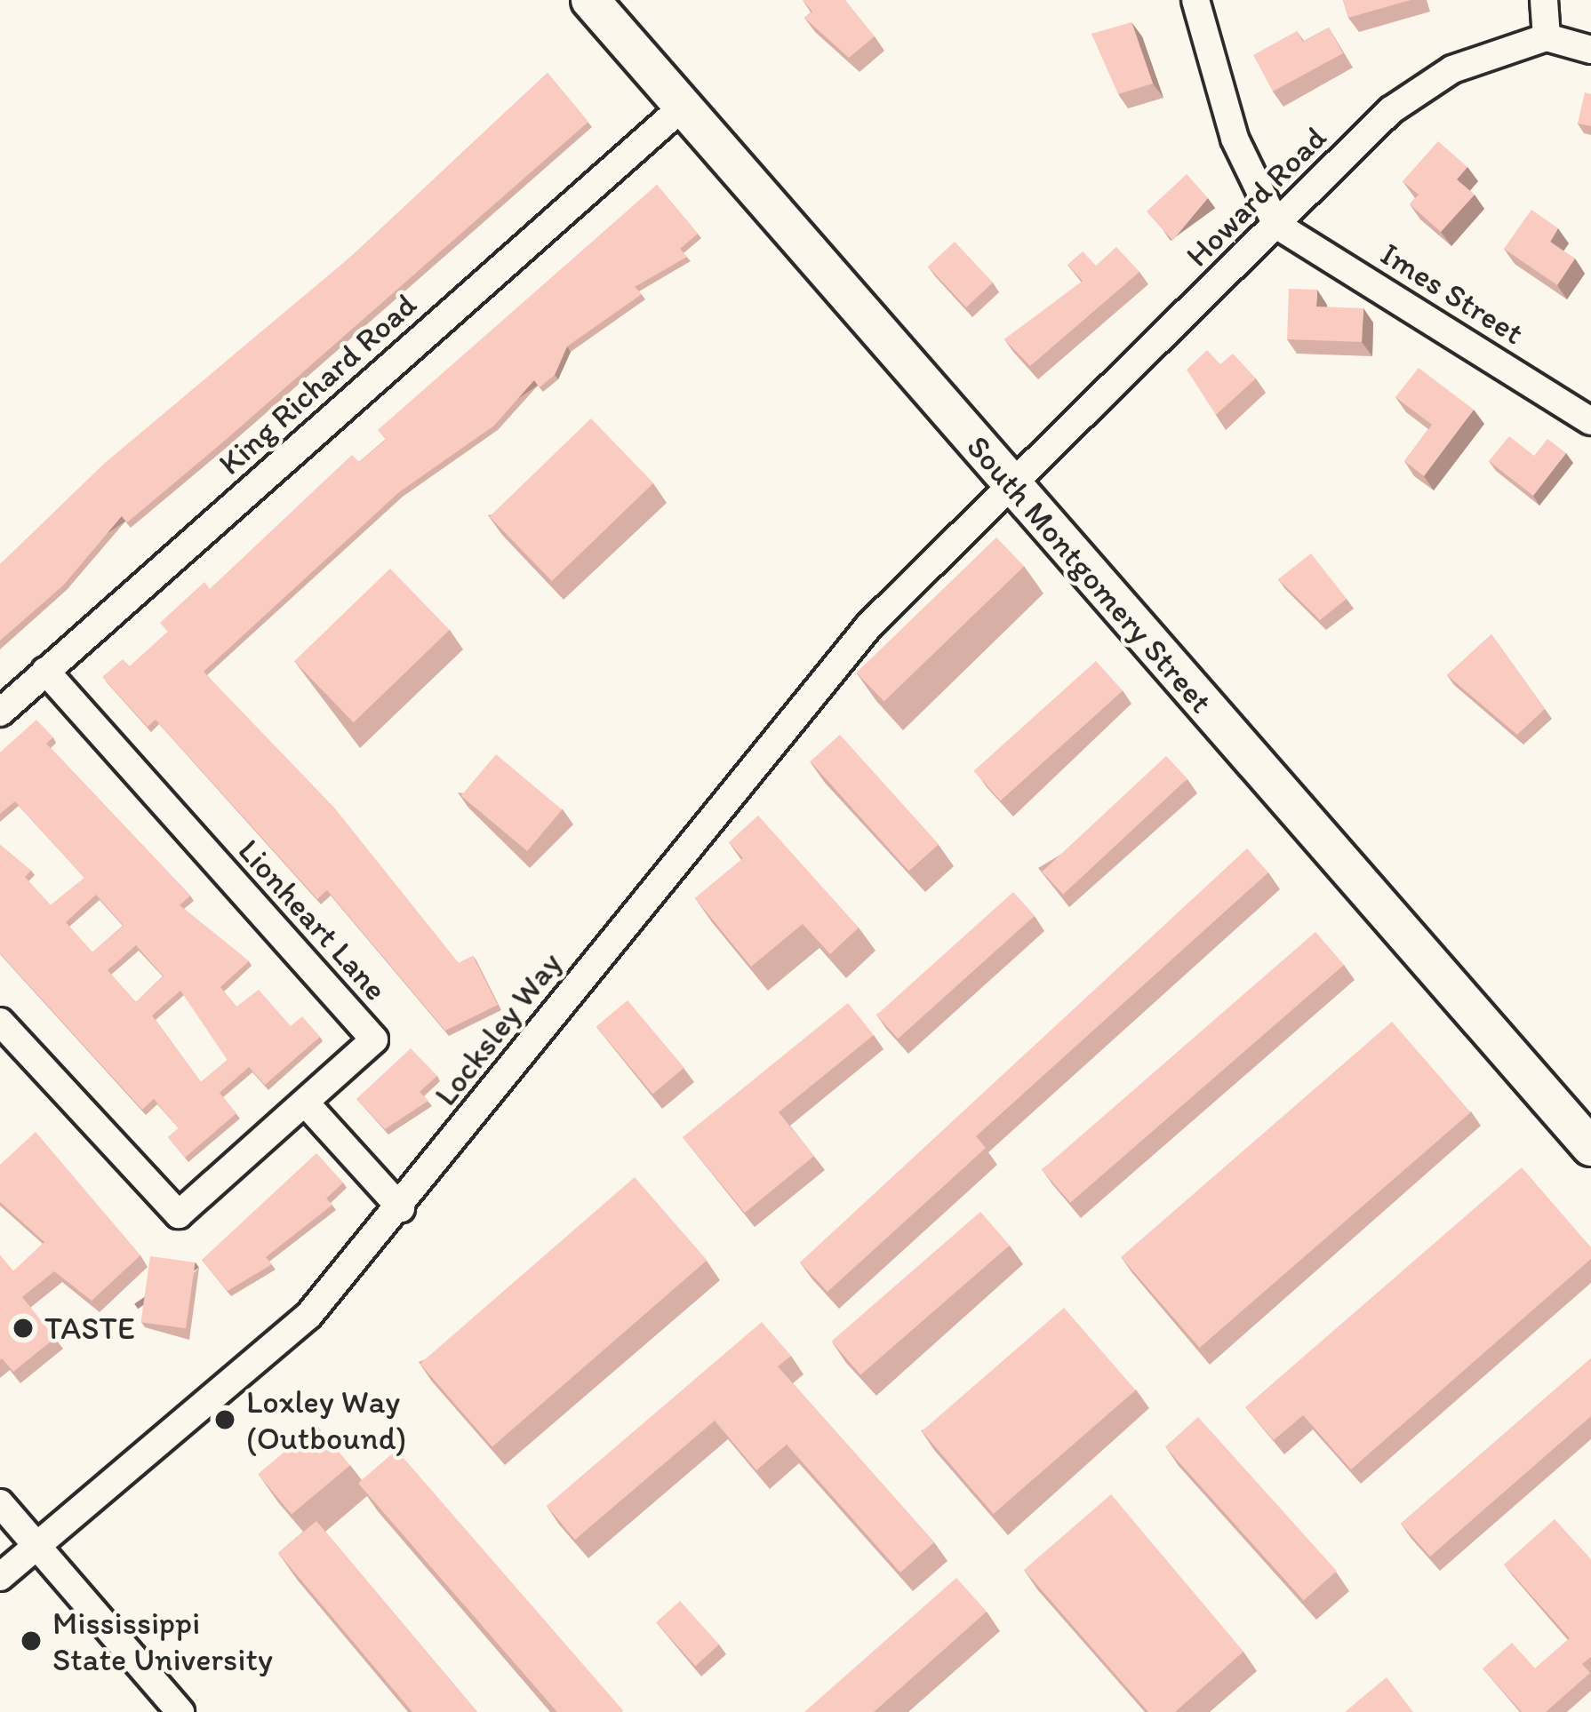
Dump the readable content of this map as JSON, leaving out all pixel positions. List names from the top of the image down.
{
  "streets": {
    "street": [
      "Howard Road",
      "Imes Street",
      "King Richard Road",
      "South Montgomery Street",
      "Lionheart Lane",
      "Locksley Way"
    ]
  },
  "crossings": [
    ["Howard Road", "Imes Street"],
    ["Howard Road", "South Montgomery Street"],
    ["Howard Road", "Locksley Way"],
    ["King Richard Road", "South Montgomery Street"],
    ["King Richard Road", "Lionheart Lane"],
    ["South Montgomery Street", "Locksley Way"]
  ],
  "places": ["TASTE", "Loxley Way (Outbound)", "Mississippi State University"]
}
